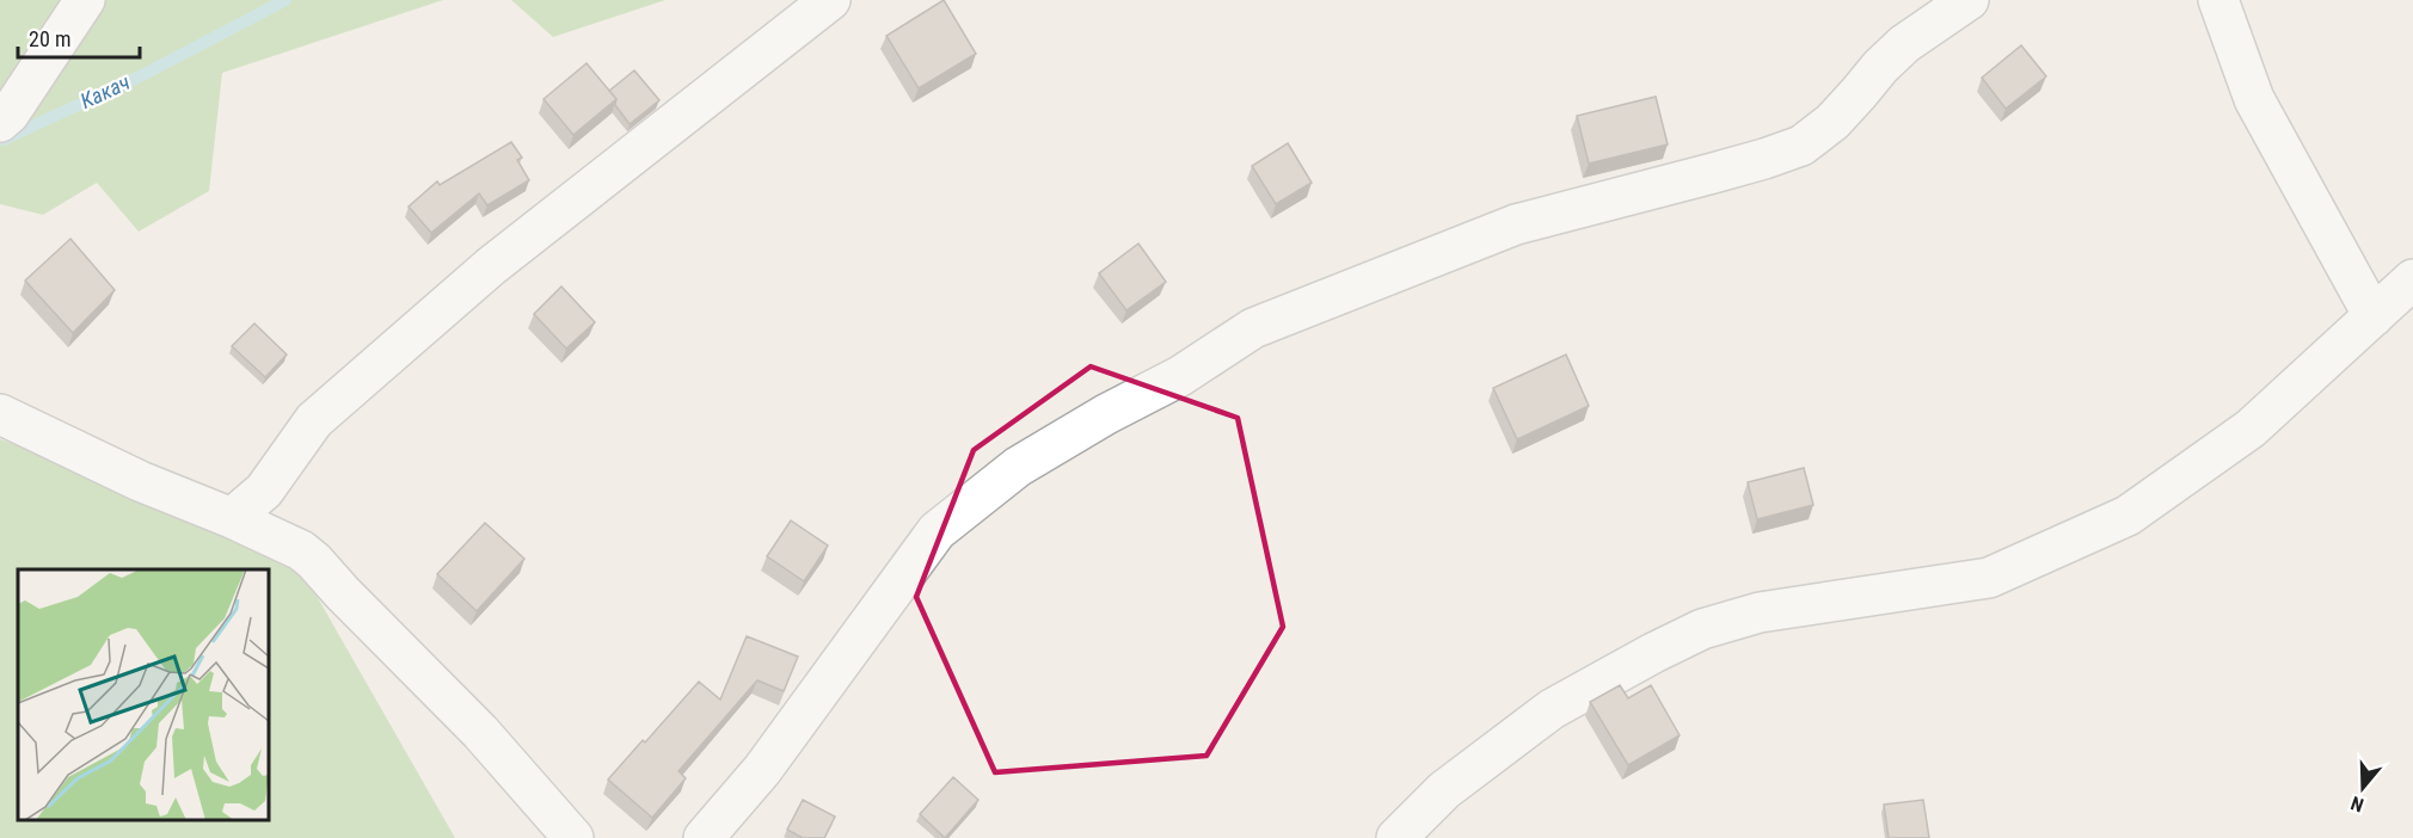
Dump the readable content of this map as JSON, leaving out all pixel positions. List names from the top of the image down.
{
  "water": ["Какач"],
  "scale_bar": "20 m",
  "north": "bottom"
}
